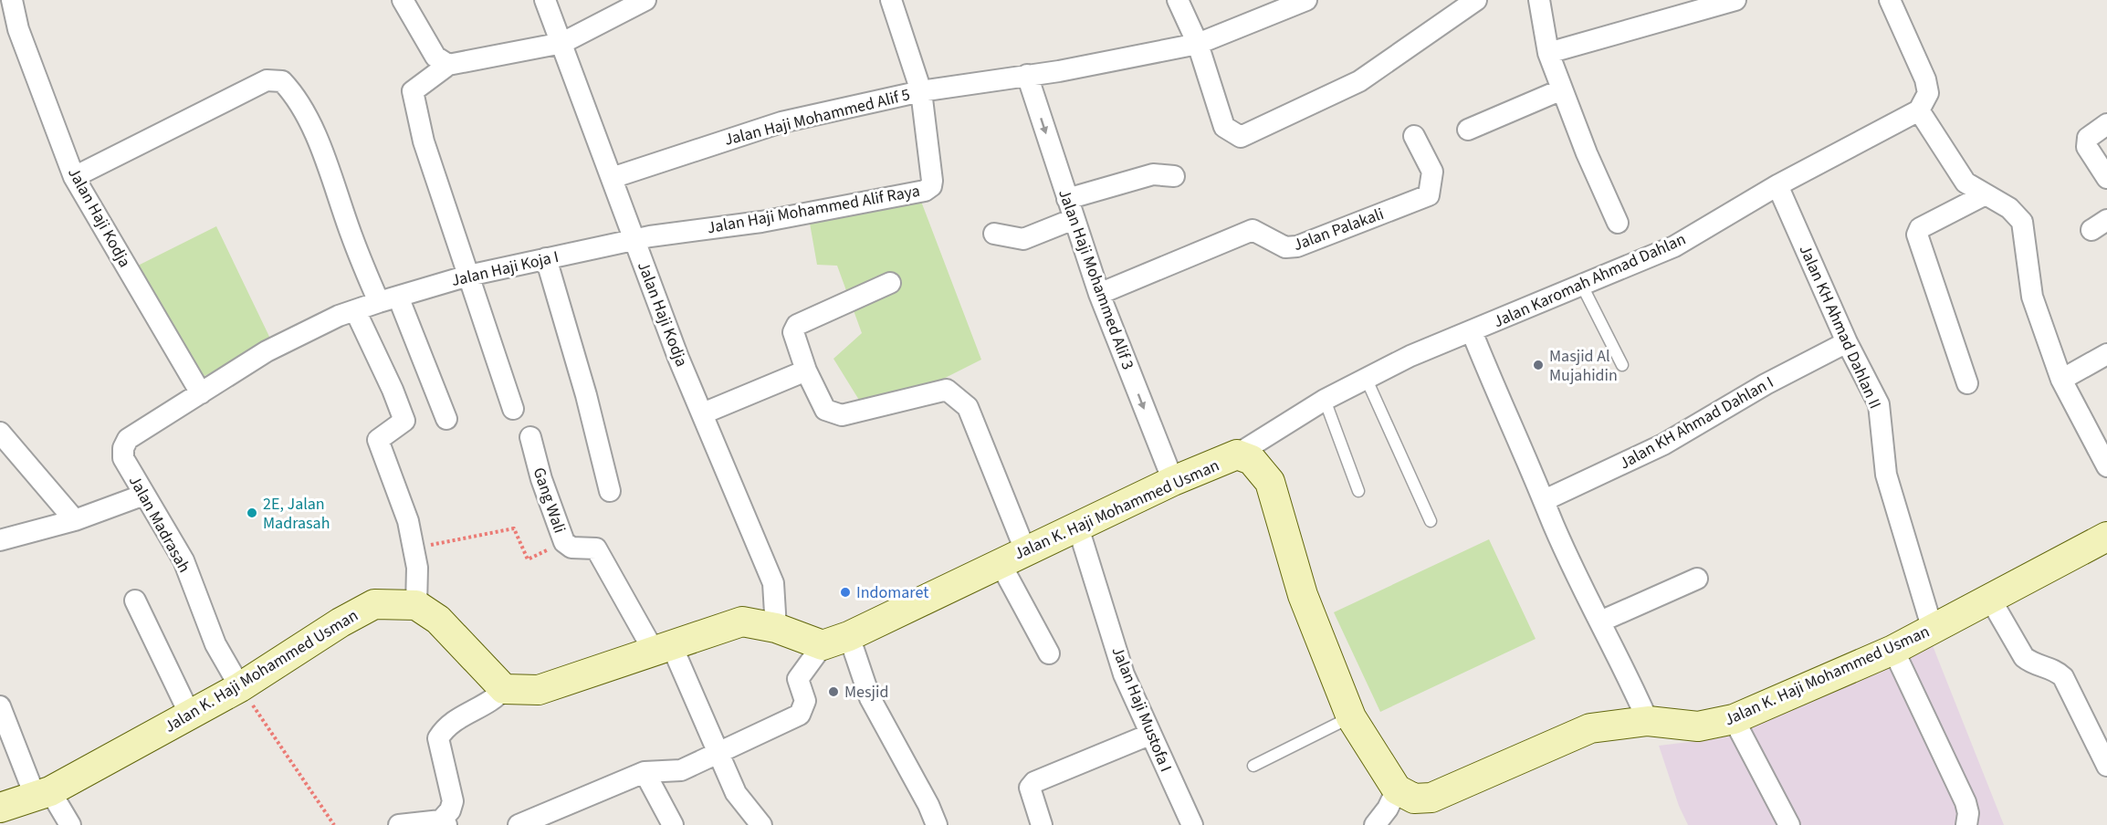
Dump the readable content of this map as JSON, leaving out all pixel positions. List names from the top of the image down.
{
  "streets": {
    "street": [
      "Jalan Haji Mohammed Alif 5",
      "Jalan Haji Mohammed Alif Raya",
      "Jalan Haji Kodja",
      "Jalan Palakali",
      "Jalan Haji Koja I",
      "Jalan Haji Mohammed Alif 3",
      "Jalan Karomah Ahmad Dahlan",
      "Jalan KH Ahmad Dahlan II",
      "Jalan KH Ahmad Dahlan I",
      "Gang Wali",
      "Jalan K. Haji Mohammed Usman",
      "Jalan Madrasah",
      "Jalan Haji Mustofa I"
    ]
  },
  "crossings": [
    ["Jalan Haji Mohammed Alif 5", "Jalan Haji Mohammed Alif Raya"],
    ["Jalan Haji Mohammed Alif 5", "Jalan Haji Kodja"],
    ["Jalan Haji Mohammed Alif 5", "Jalan Haji Mohammed Alif 3"],
    ["Jalan Haji Mohammed Alif Raya", "Jalan Haji Kodja"],
    ["Jalan Haji Mohammed Alif Raya", "Jalan Haji Koja I"],
    ["Jalan Haji Kodja", "Jalan Haji Koja I"],
    ["Jalan Haji Kodja", "Jalan Madrasah"],
    ["Jalan Palakali", "Jalan Haji Mohammed Alif 3"],
    ["Jalan Haji Koja I", "Jalan Madrasah"],
    ["Jalan Haji Mohammed Alif 3", "Jalan K. Haji Mohammed Usman"],
    ["Jalan Karomah Ahmad Dahlan", "Jalan KH Ahmad Dahlan II"],
    ["Jalan Karomah Ahmad Dahlan", "Jalan K. Haji Mohammed Usman"],
    ["Jalan KH Ahmad Dahlan II", "Jalan KH Ahmad Dahlan I"],
    ["Jalan KH Ahmad Dahlan II", "Jalan K. Haji Mohammed Usman"],
    ["Jalan K. Haji Mohammed Usman", "Jalan Madrasah"],
    ["Jalan K. Haji Mohammed Usman", "Jalan Haji Mustofa I"]
  ],
  "one_way": ["Jalan Haji Mohammed Alif 3"],
  "places": [
    "Masjid Al Mujahidin",
    "2E, Jalan Madrasah",
    "Indomaret",
    "Mesjid"
  ]
}
